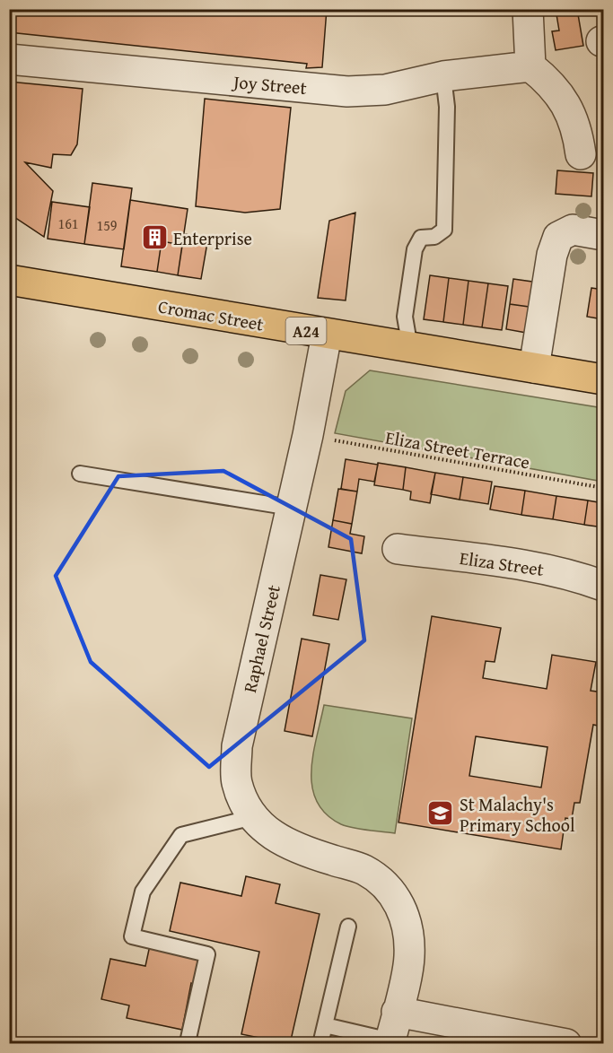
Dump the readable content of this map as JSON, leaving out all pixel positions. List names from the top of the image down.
{
  "streets": {
    "main road": ["Cromac Street", "A24"],
    "street": ["Joy Street", "Eliza Street", "Raphael Street"],
    "path": ["Eliza Street Terrace"]
  },
  "crossings": [
    ["Cromac Street", "Raphael Street"],
    ["Eliza Street Terrace", "Raphael Street"]
  ],
  "places": {
    "building": ["Enterprise"],
    "school or university": ["St Malachy's Primary School"]
  },
  "house_numbers": ["161", "159"]
}
